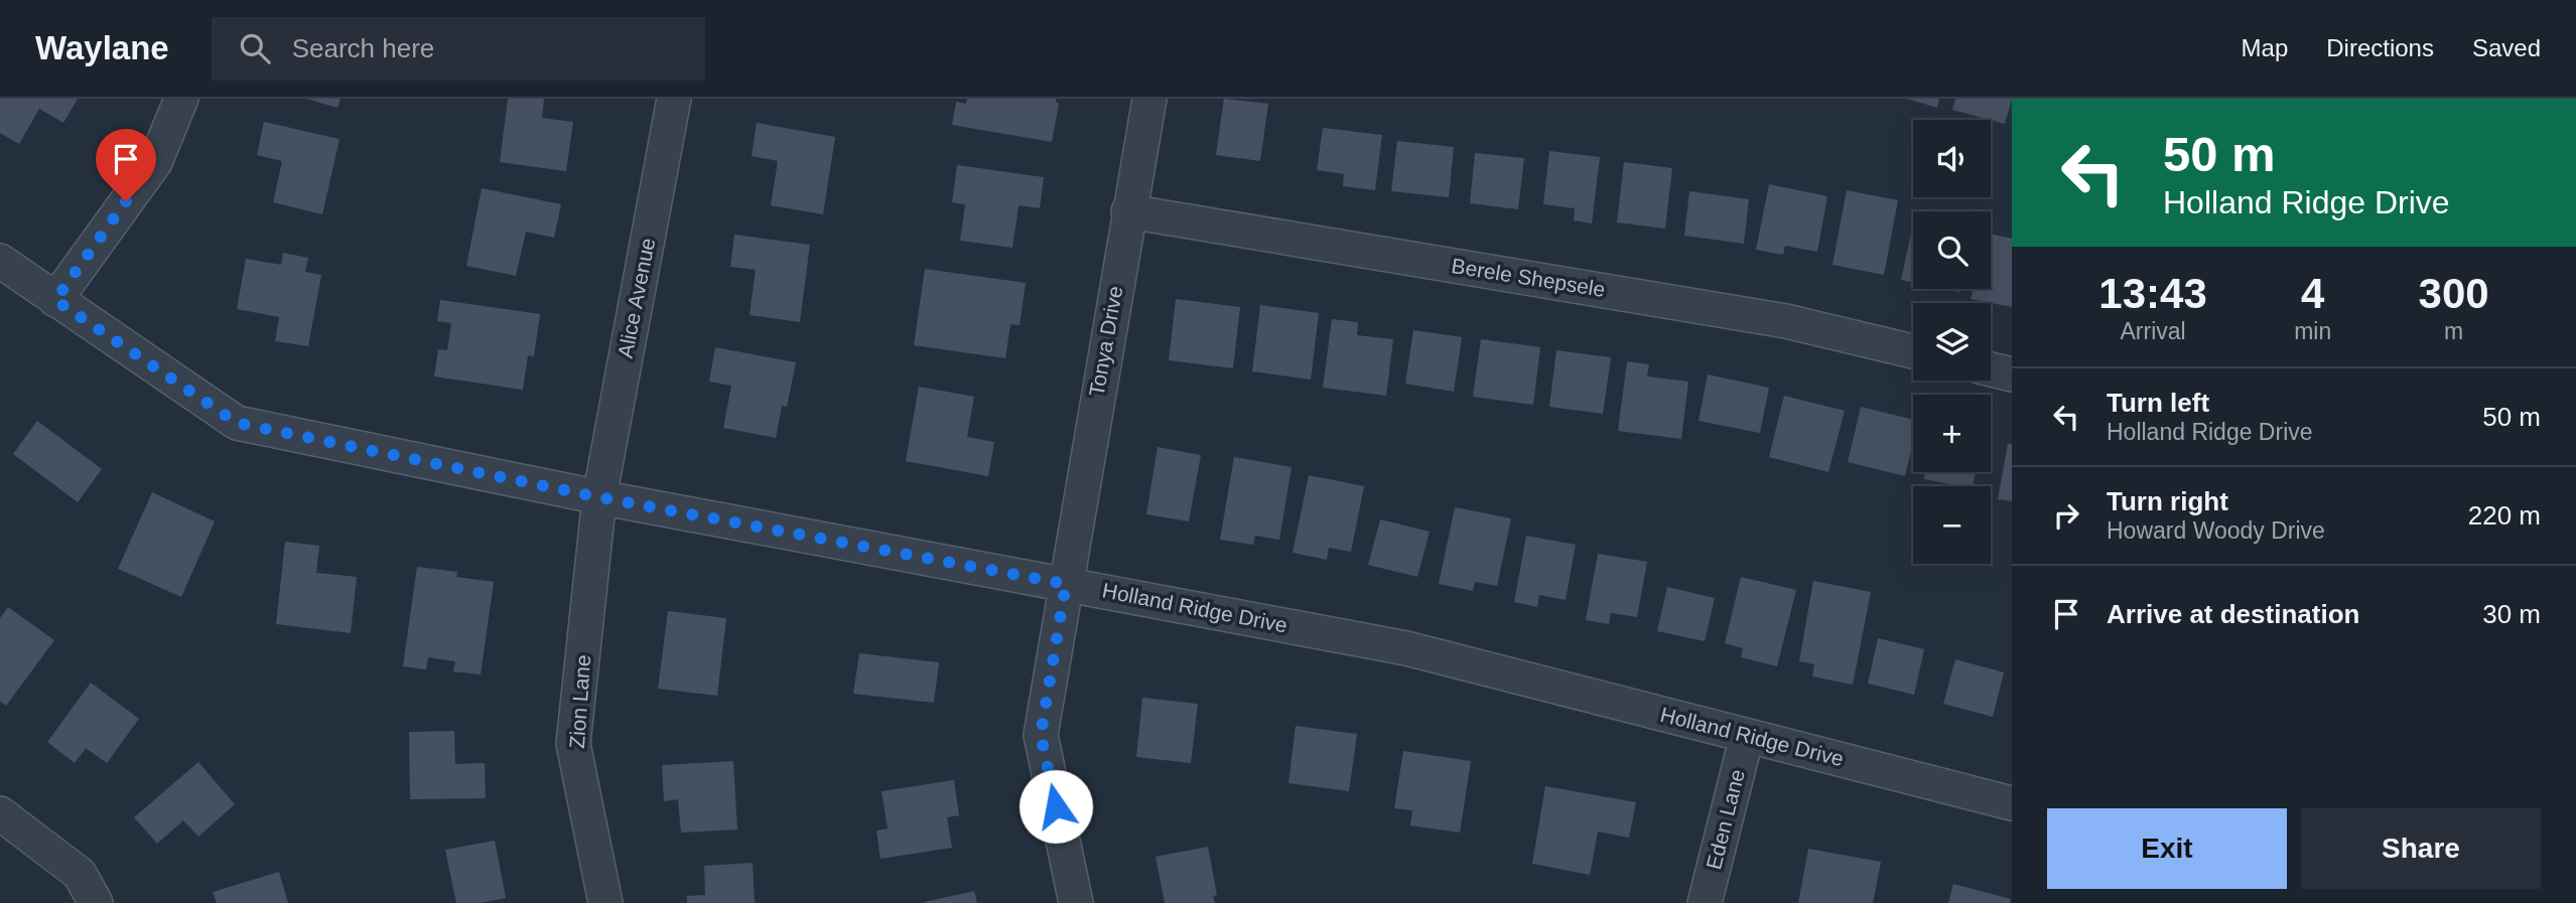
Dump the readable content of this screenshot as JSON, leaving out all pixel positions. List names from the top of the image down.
{
  "streets": {
    "street": [
      "Berele Shepsele",
      "Alice Avenue",
      "Tonya Drive",
      "Holland Ridge Drive",
      "Zion Lane",
      "Eden Lane"
    ]
  },
  "crossings": [
    ["Berele Shepsele", "Tonya Drive"],
    ["Alice Avenue", "Holland Ridge Drive"],
    ["Alice Avenue", "Zion Lane"],
    ["Tonya Drive", "Holland Ridge Drive"],
    ["Holland Ridge Drive", "Zion Lane"],
    ["Holland Ridge Drive", "Eden Lane"]
  ],
  "page": {
    "header": "Waylane",
    "search": "Search here",
    "nav": ["Map", "Directions", "Saved"],
    "turn": ["50 m", "Holland Ridge Drive"],
    "map_buttons": ["+", "−"],
    "eta": [
      "13:43",
      "Arrival",
      "4",
      "min",
      "300",
      "m"
    ],
    "list": [
      {
        "name": "Turn left",
        "note": "Holland Ridge Drive",
        "value": "50 m"
      },
      {
        "name": "Turn right",
        "note": "Howard Woody Drive",
        "value": "220 m"
      },
      {
        "name": "Arrive at destination",
        "value": "30 m"
      }
    ],
    "buttons": ["Exit", "Share"]
  }
}
